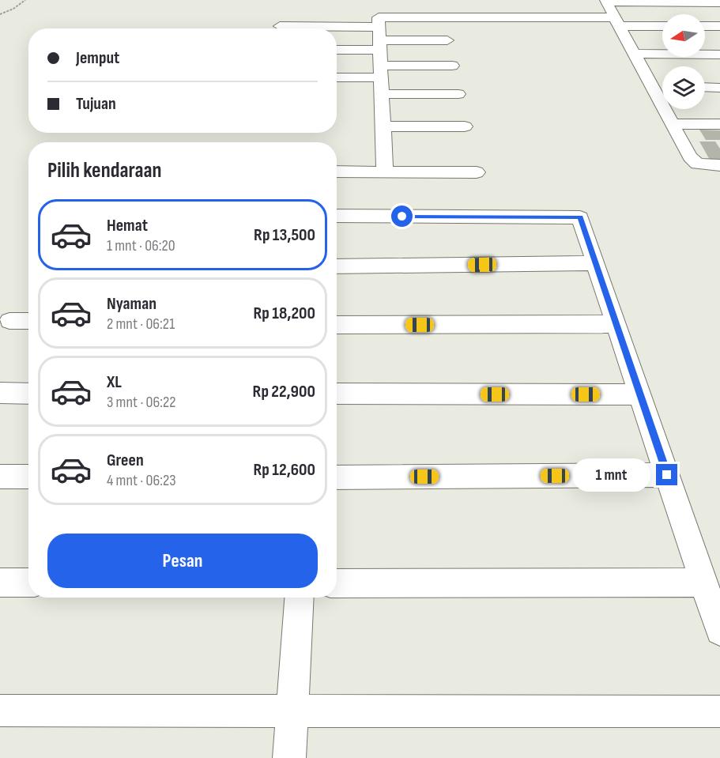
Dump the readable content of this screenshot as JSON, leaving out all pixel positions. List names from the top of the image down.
{
  "north": "left",
  "page": {
    "banner": ["Jemput", "Tujuan"],
    "heading": "Pilih kendaraan",
    "list": [
      {
        "name": "Hemat",
        "note": "1 mnt · 06:20",
        "value": "Rp 13,500"
      },
      {
        "name": "Nyaman",
        "note": "2 mnt · 06:21",
        "value": "Rp 18,200"
      },
      {
        "name": "XL",
        "note": "3 mnt · 06:22",
        "value": "Rp 22,900"
      },
      {
        "name": "Green",
        "note": "4 mnt · 06:23",
        "value": "Rp 12,600"
      }
    ],
    "bubble": "1 mnt",
    "buttons": "Pesan"
  }
}
